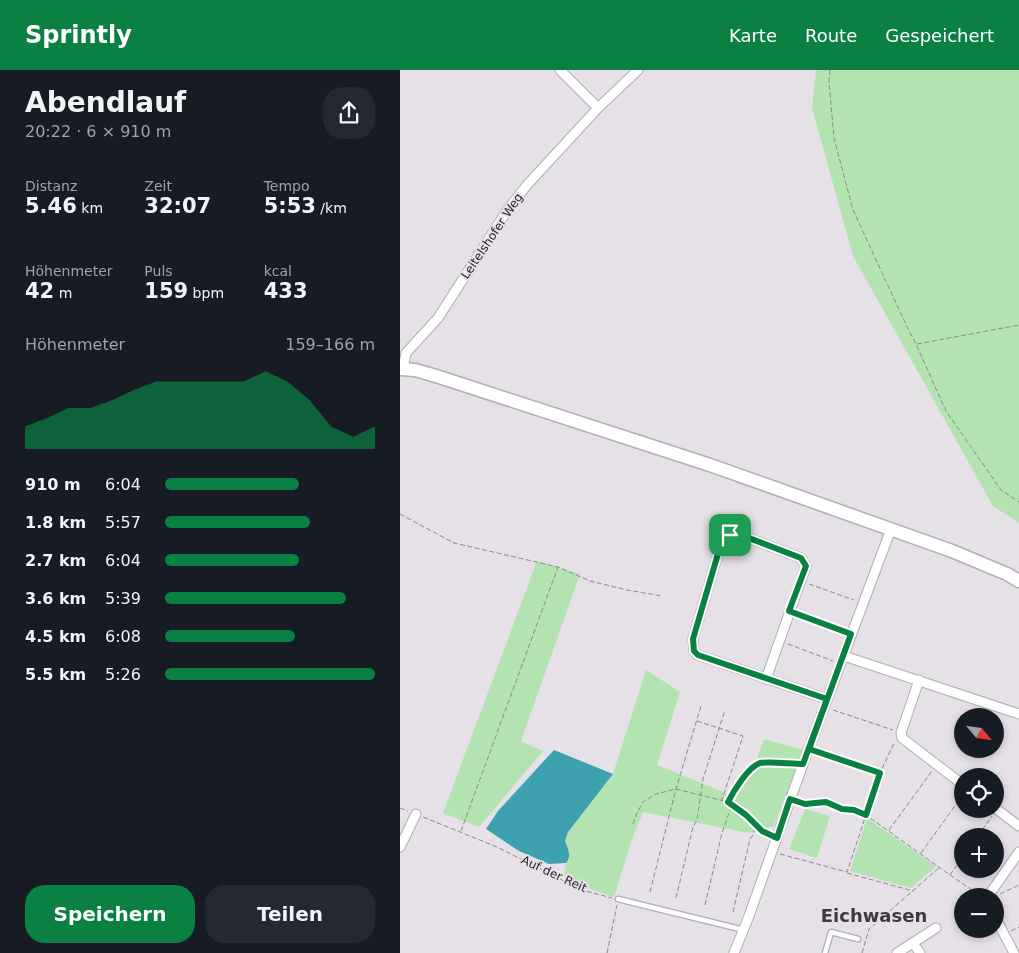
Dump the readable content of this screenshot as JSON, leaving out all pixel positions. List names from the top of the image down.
{
  "streets": {
    "street": ["Leitelshofer Weg"],
    "path": ["Auf der Reit"]
  },
  "districts": ["Eichwasen"],
  "north": "bottom right",
  "page": {
    "header": "Sprintly",
    "nav": ["Karte", "Route", "Gespeichert"],
    "heading": ["Abendlauf", "20:22 · 6 × 910 m"],
    "stats": [
      ["Distanz", "5.46 km"],
      ["Zeit", "32:07"],
      ["Tempo", "5:53 /km"],
      ["Höhenmeter", "42 m"],
      ["Puls", "159 bpm"],
      ["kcal", "433"]
    ],
    "chart": ["Höhenmeter", "159–166 m"],
    "list": [
      {
        "name": "910 m",
        "note": "6:04"
      },
      {
        "name": "1.8 km",
        "note": "5:57"
      },
      {
        "name": "2.7 km",
        "note": "6:04"
      },
      {
        "name": "3.6 km",
        "note": "5:39"
      },
      {
        "name": "4.5 km",
        "note": "6:08"
      },
      {
        "name": "5.5 km",
        "note": "5:26"
      }
    ],
    "map_buttons": ["+", "−"],
    "buttons": ["Speichern", "Teilen"]
  }
}
